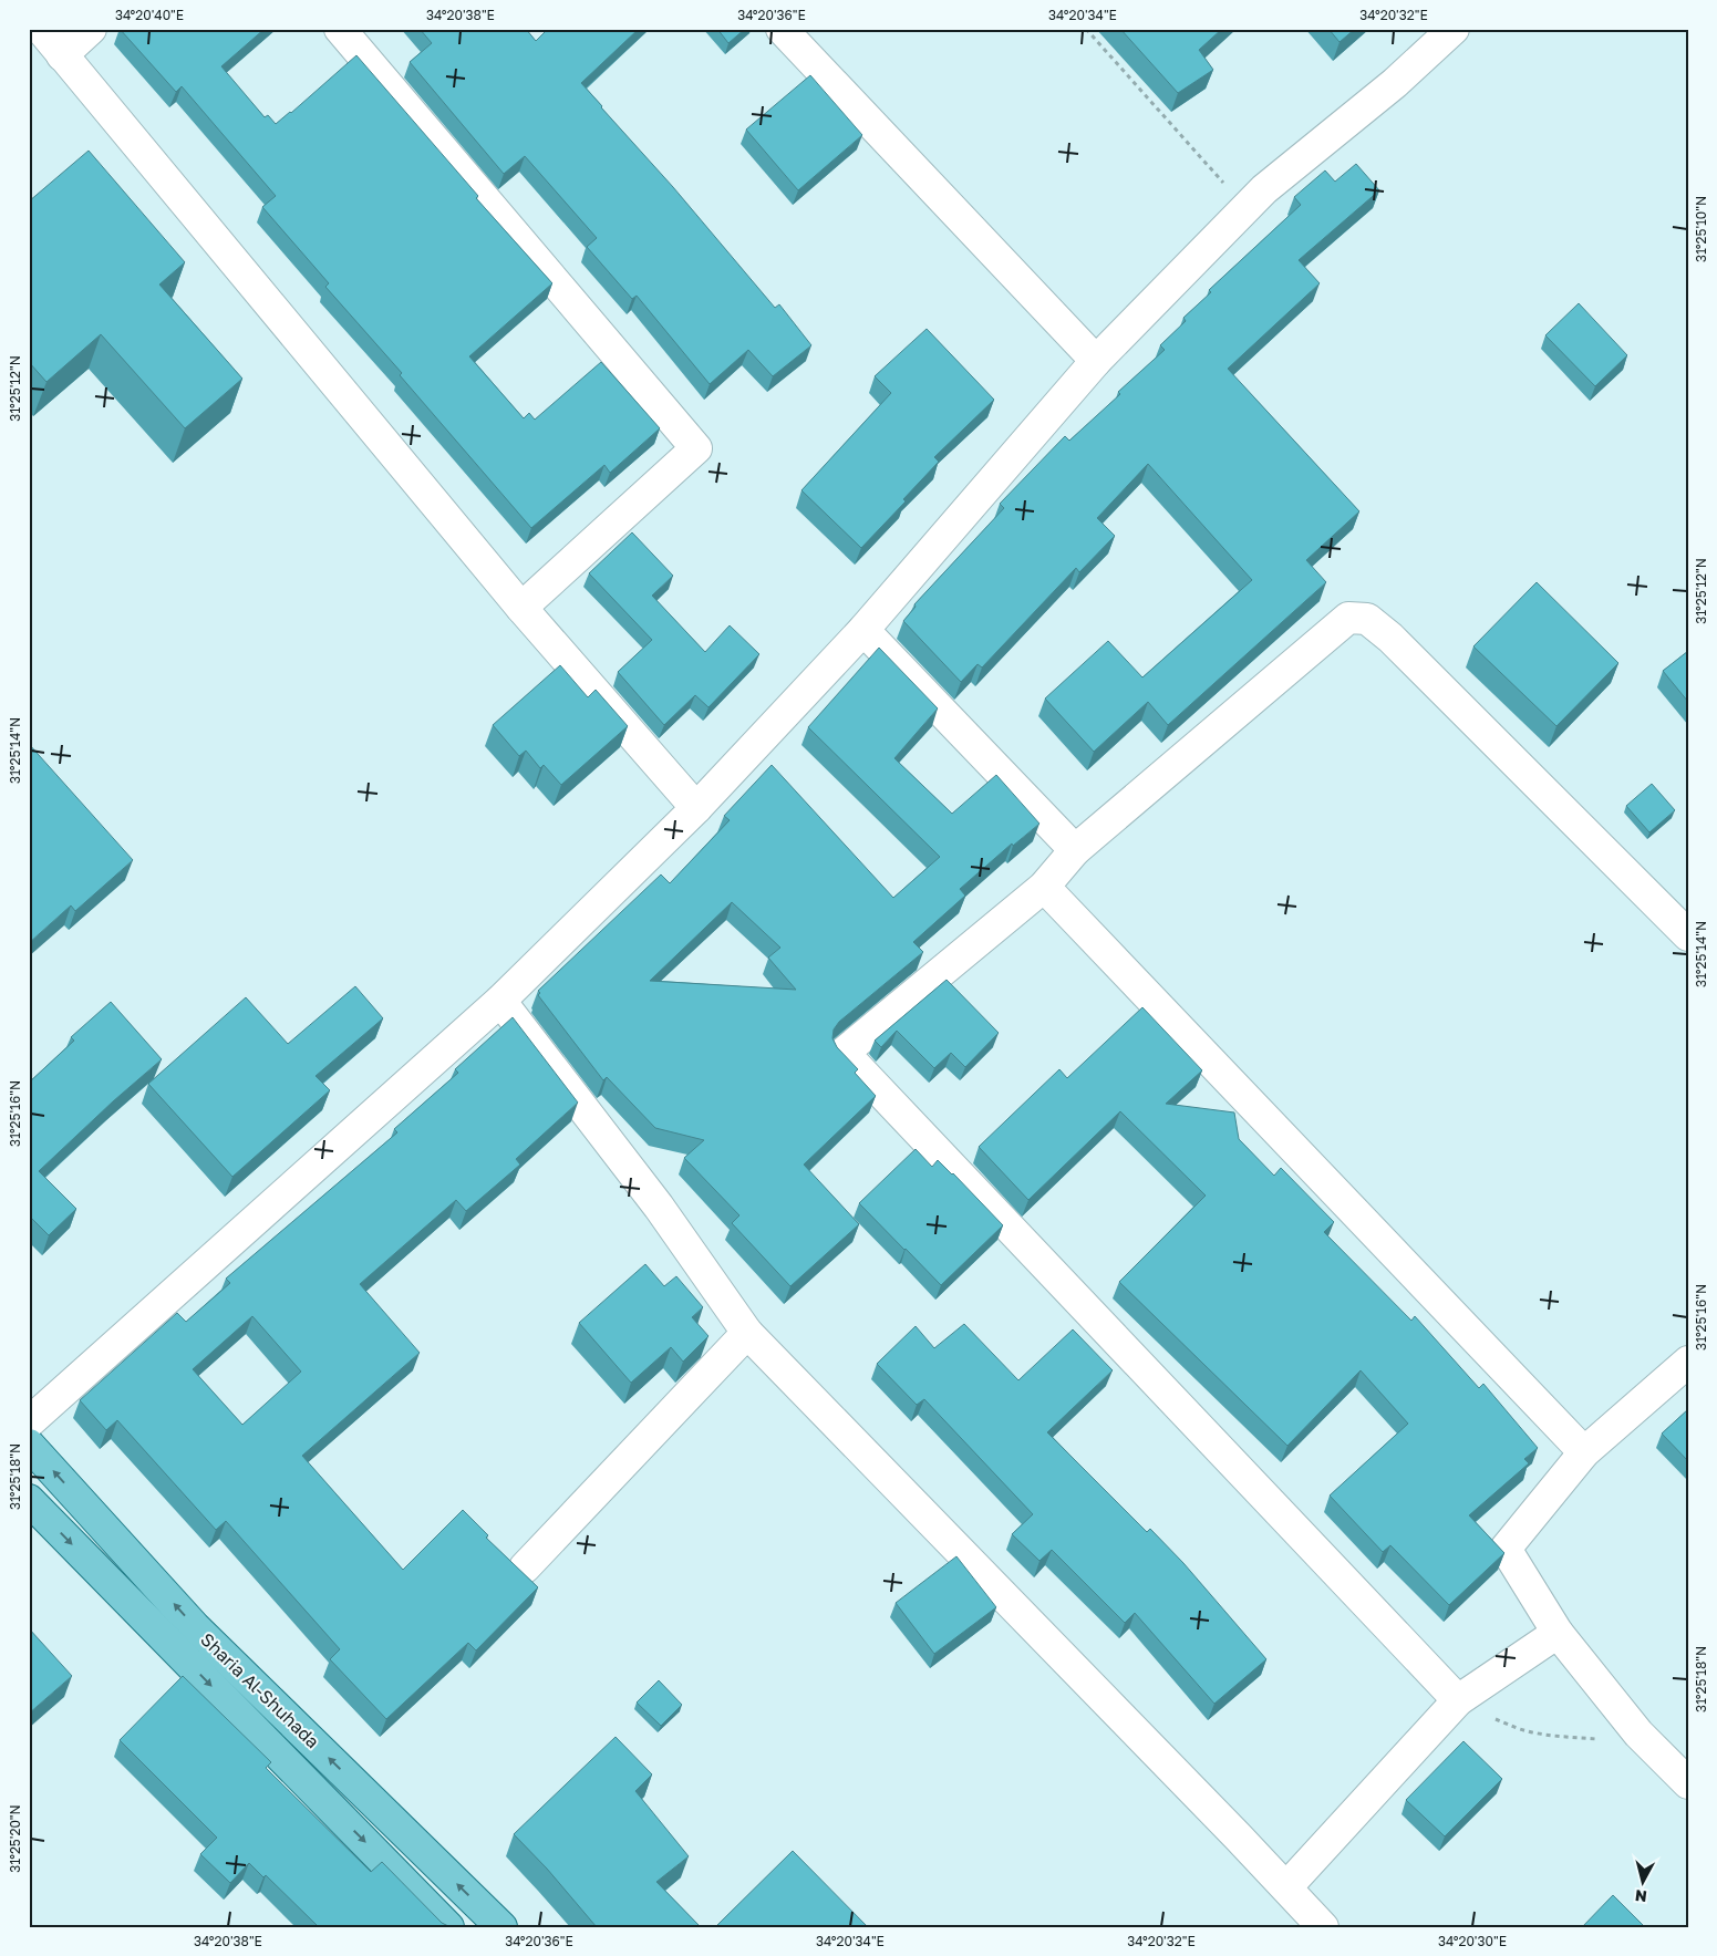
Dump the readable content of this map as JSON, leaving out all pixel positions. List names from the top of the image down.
{
  "streets": {
    "main road": ["Sharia Al-Shuhada"]
  },
  "north": "bottom",
  "coordinates": [
    "34°20'40\"E",
    "34°20'38\"E",
    "34°20'36\"E",
    "34°20'34\"E",
    "34°20'32\"E",
    "31°25'10\"N",
    "31°25'12\"N",
    "31°25'14\"N",
    "31°25'16\"N",
    "31°25'18\"N",
    "31°25'20\"N",
    "34°20'30\"E"
  ]
}
